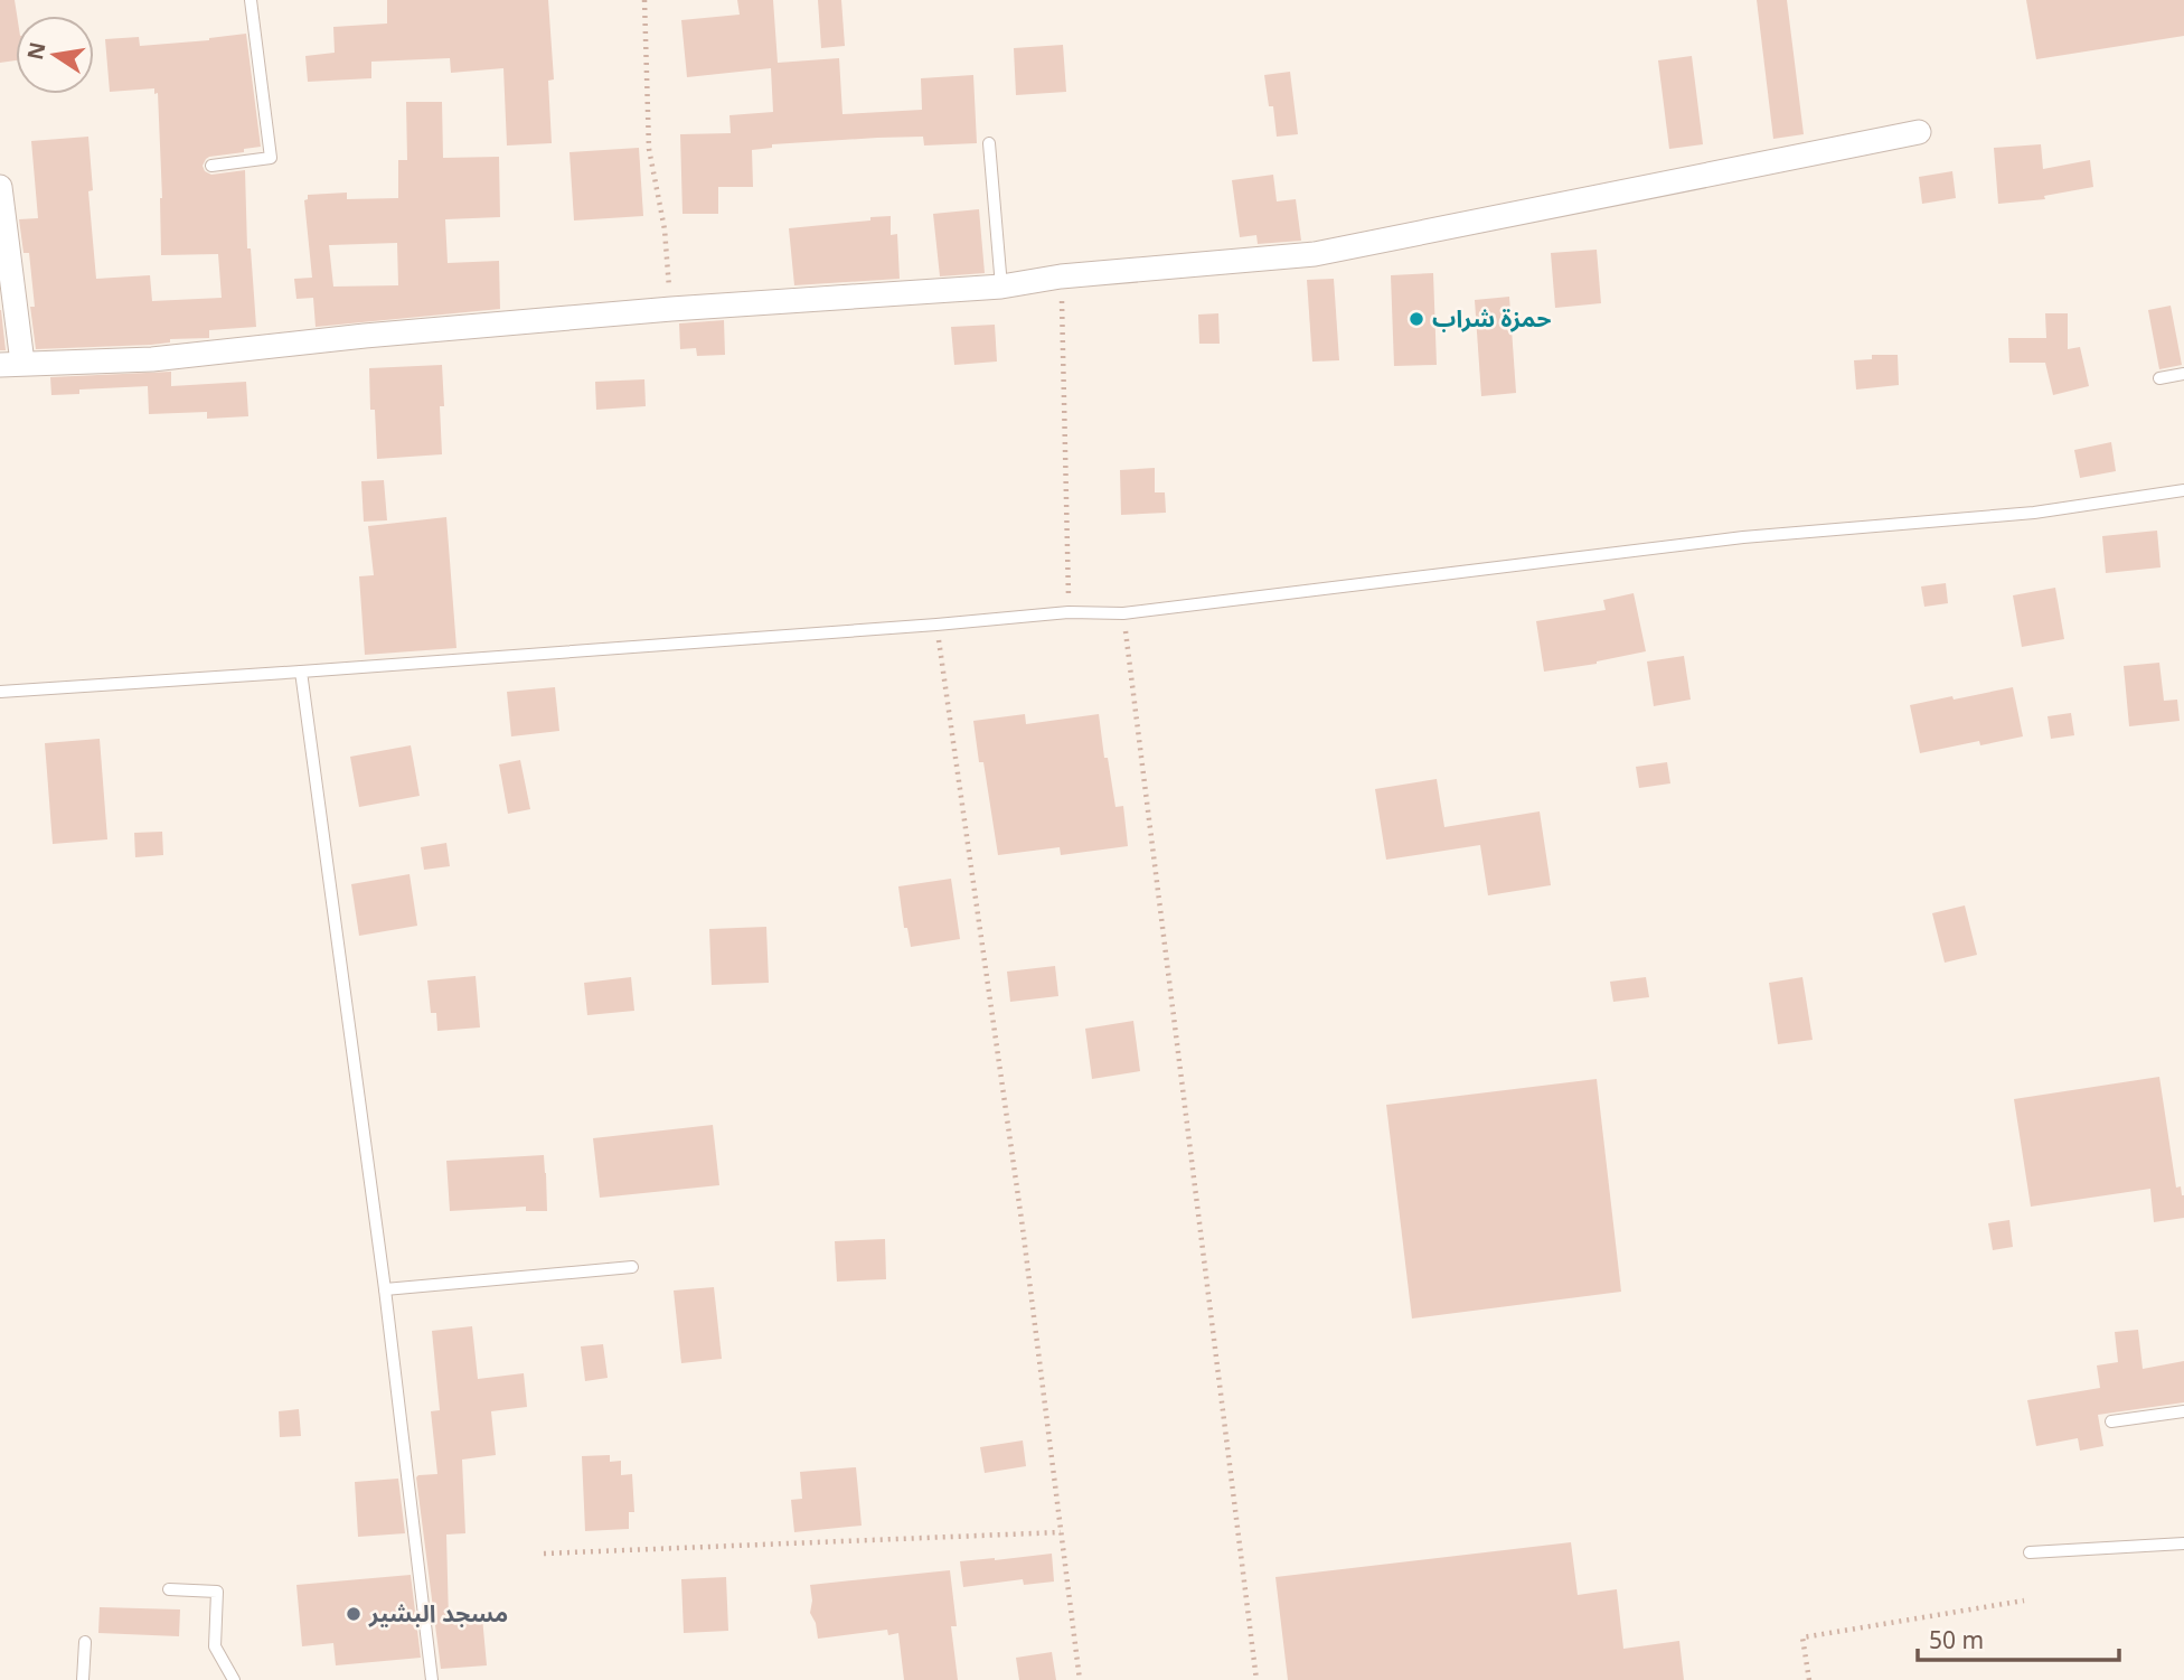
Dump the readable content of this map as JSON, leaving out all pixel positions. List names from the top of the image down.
{
  "places": ["حمزة شراب", "مسجد البشير"],
  "scale_bar": "50 m",
  "north": "left"
}
